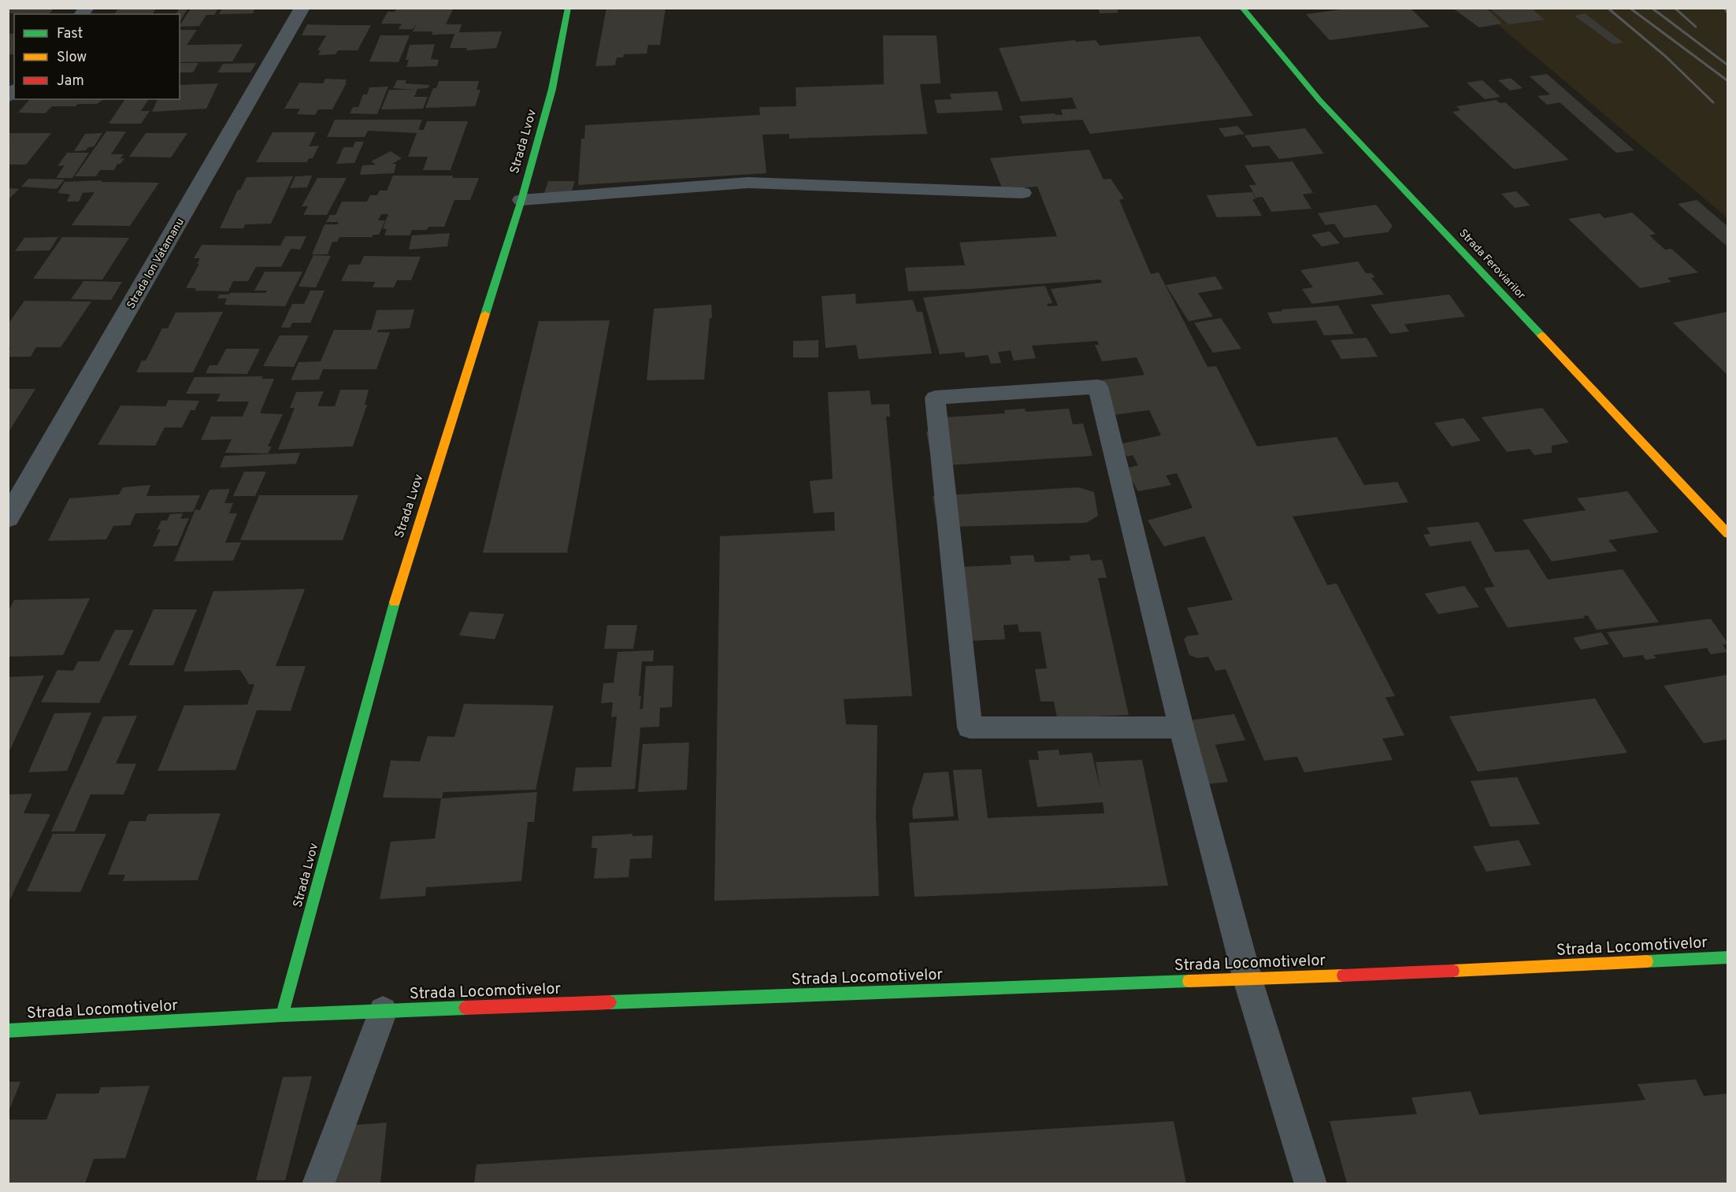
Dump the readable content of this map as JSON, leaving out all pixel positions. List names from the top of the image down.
{
  "streets": {
    "street": [
      "Strada Lvov",
      "Strada Ion Vatamanu",
      "Strada Feroviarilor",
      "Strada Locomotivelor"
    ]
  },
  "crossings": [
    ["Strada Lvov", "Strada Locomotivelor"]
  ],
  "legend": ["Fast", "Slow", "Jam"]
}
